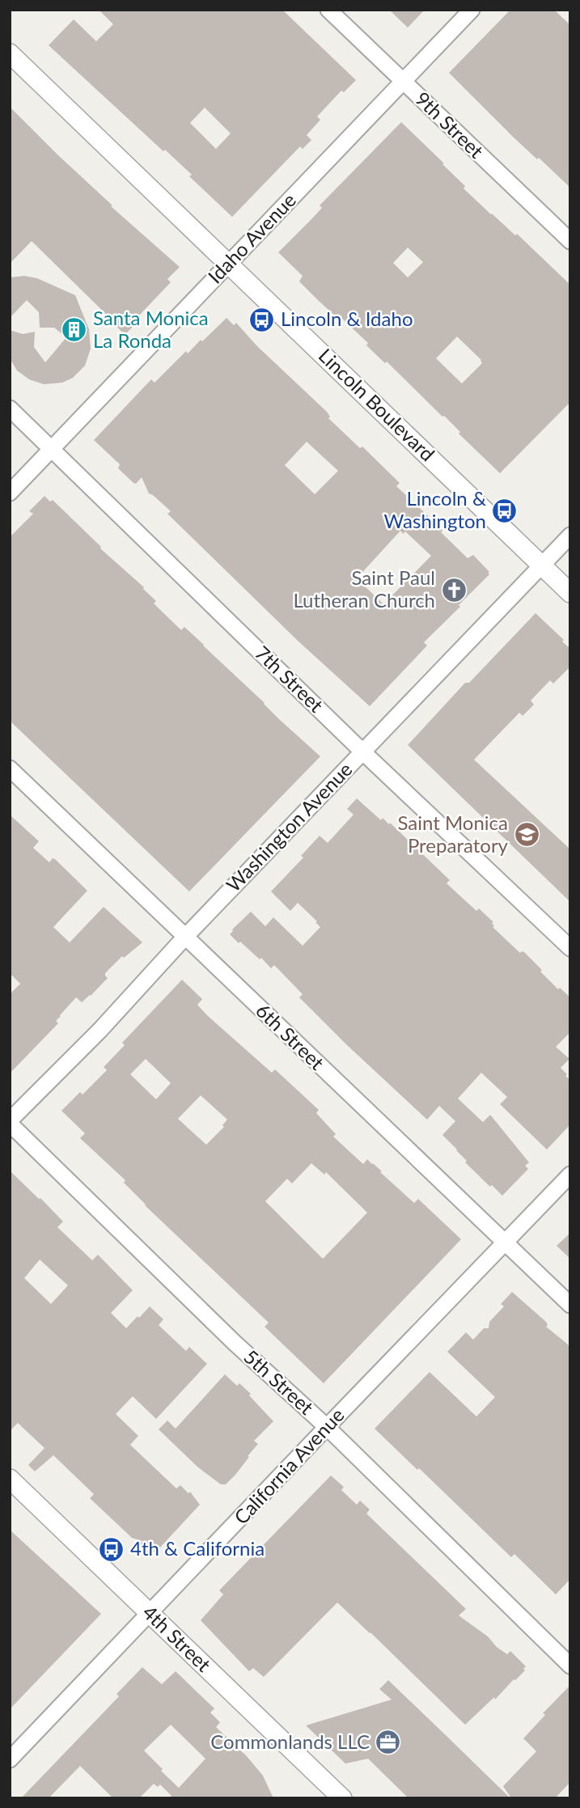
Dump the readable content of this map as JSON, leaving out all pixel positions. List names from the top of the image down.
{
  "streets": {
    "street": [
      "9th Street",
      "Idaho Avenue",
      "Lincoln Boulevard",
      "7th Street",
      "Washington Avenue",
      "6th Street",
      "5th Street",
      "California Avenue",
      "4th Street"
    ]
  },
  "crossings": [
    ["9th Street", "Idaho Avenue"],
    ["Idaho Avenue", "Lincoln Boulevard"],
    ["Idaho Avenue", "7th Street"],
    ["Lincoln Boulevard", "Washington Avenue"],
    ["7th Street", "Washington Avenue"],
    ["Washington Avenue", "6th Street"],
    ["Washington Avenue", "5th Street"],
    ["6th Street", "California Avenue"],
    ["5th Street", "California Avenue"],
    ["California Avenue", "4th Street"]
  ],
  "places": {
    "bus stop": ["Lincoln & Idaho", "Lincoln & Washington", "4th & California"],
    "building": ["Santa Monica La Ronda"],
    "church": ["Saint Paul Lutheran Church"],
    "school or university": ["Saint Monica Preparatory"],
    "office": ["Commonlands LLC"]
  }
}
